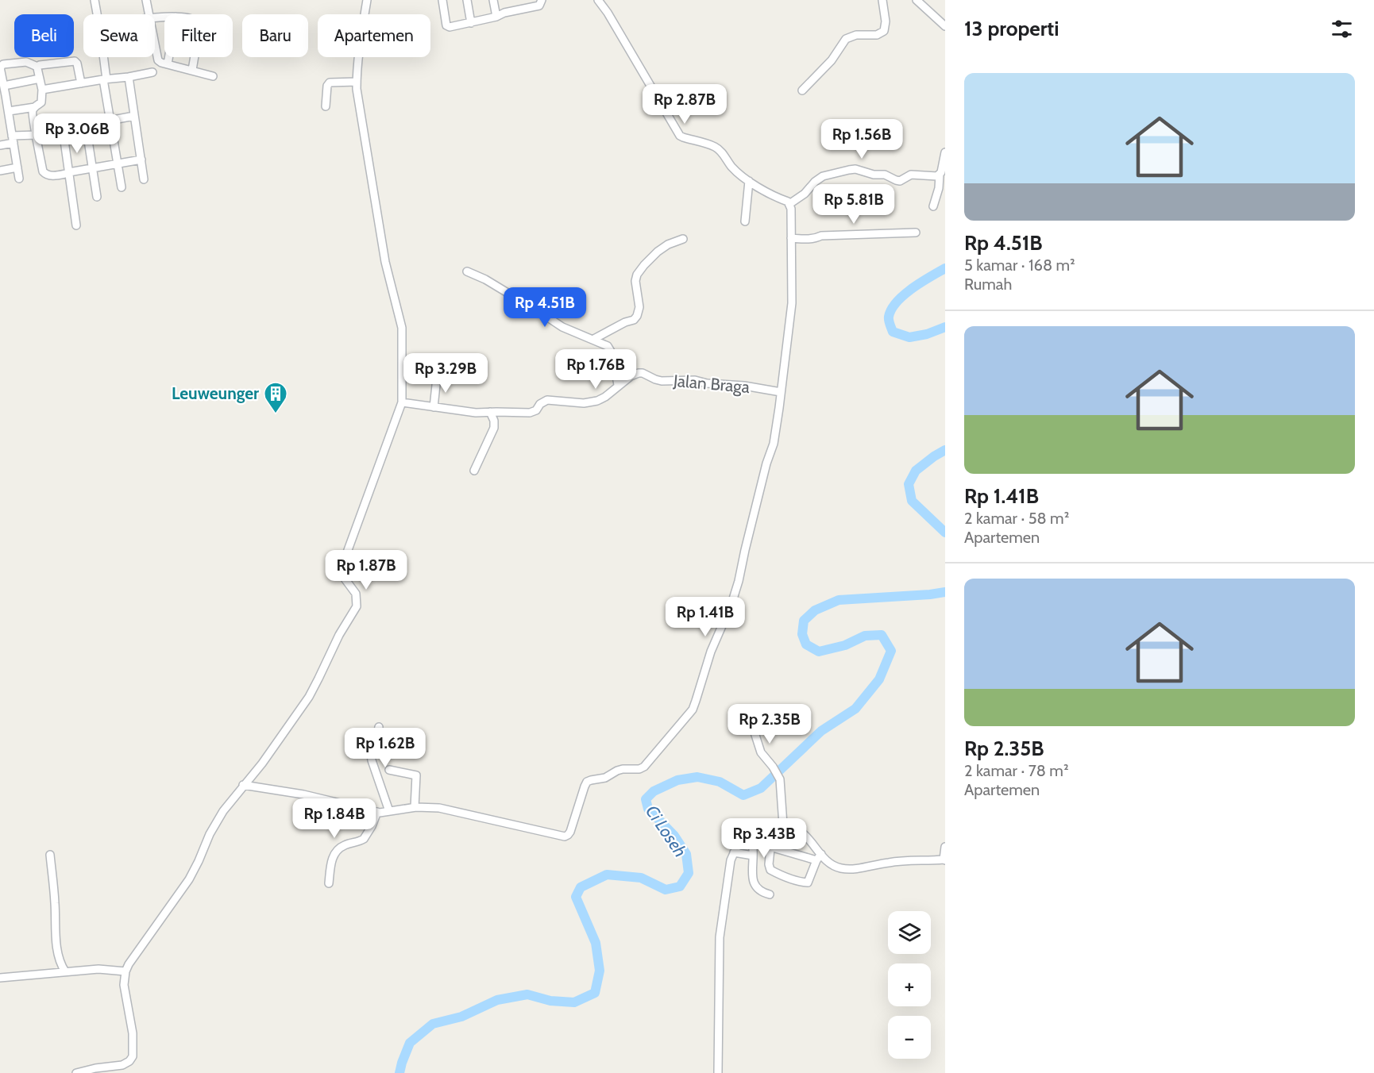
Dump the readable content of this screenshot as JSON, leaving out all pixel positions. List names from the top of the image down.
{
  "streets": {
    "street": ["Jalan Braga"]
  },
  "water": ["Ci Loseh"],
  "places": {
    "building": ["Leuweunger"]
  },
  "page": {
    "heading": "13 properti",
    "chip": [
      "Beli",
      "Sewa",
      "Filter",
      "Baru",
      "Apartemen"
    ],
    "list": [
      {
        "name": "Rp 4.51B",
        "note": "5 kamar · 168 m² · Rumah"
      },
      {
        "name": "Rp 1.41B",
        "note": "2 kamar · 58 m² · Apartemen"
      },
      {
        "name": "Rp 2.35B",
        "note": "2 kamar · 78 m² · Apartemen"
      }
    ],
    "price": [
      "Rp 2.87B",
      "Rp 3.06B",
      "Rp 1.56B",
      "Rp 5.81B",
      "Rp 4.51B",
      "Rp 1.76B",
      "Rp 3.29B",
      "Rp 1.87B",
      "Rp 1.41B",
      "Rp 2.35B",
      "Rp 1.62B",
      "Rp 1.84B",
      "Rp 3.43B"
    ],
    "map_buttons": ["+", "−"]
  }
}
